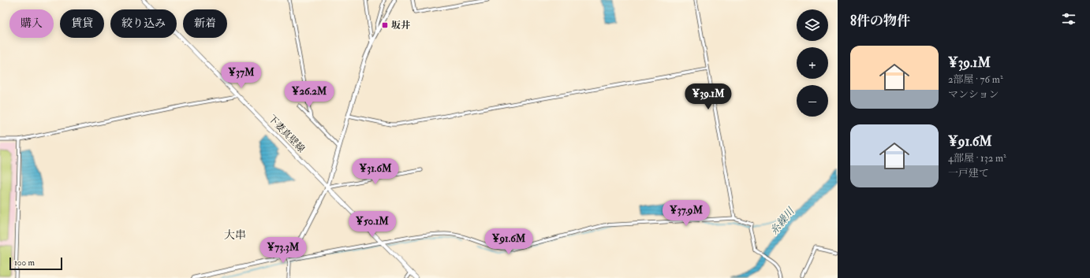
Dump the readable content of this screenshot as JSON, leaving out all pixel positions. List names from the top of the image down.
{
  "streets": {
    "main road": ["下妻真壁線"]
  },
  "districts": ["大串"],
  "water": ["糸繰川"],
  "places": {
    "transit": ["坂井"]
  },
  "scale_bar": "100 m",
  "page": {
    "heading": "8件の物件",
    "map_buttons": ["+", "−"],
    "chip": [
      "購入",
      "賃貸",
      "絞り込み",
      "新着"
    ],
    "list": [
      {
        "name": "¥39.1M",
        "note": "2部屋 · 76 m² · マンション"
      },
      {
        "name": "¥91.6M",
        "note": "4部屋 · 132 m² · 一戸建て"
      }
    ],
    "price": [
      "¥37M",
      "¥26.2M",
      "¥39.1M",
      "¥31.6M",
      "¥37.9M",
      "¥50.1M",
      "¥91.6M",
      "¥73.3M"
    ],
    "scale": "100 m"
  }
}
